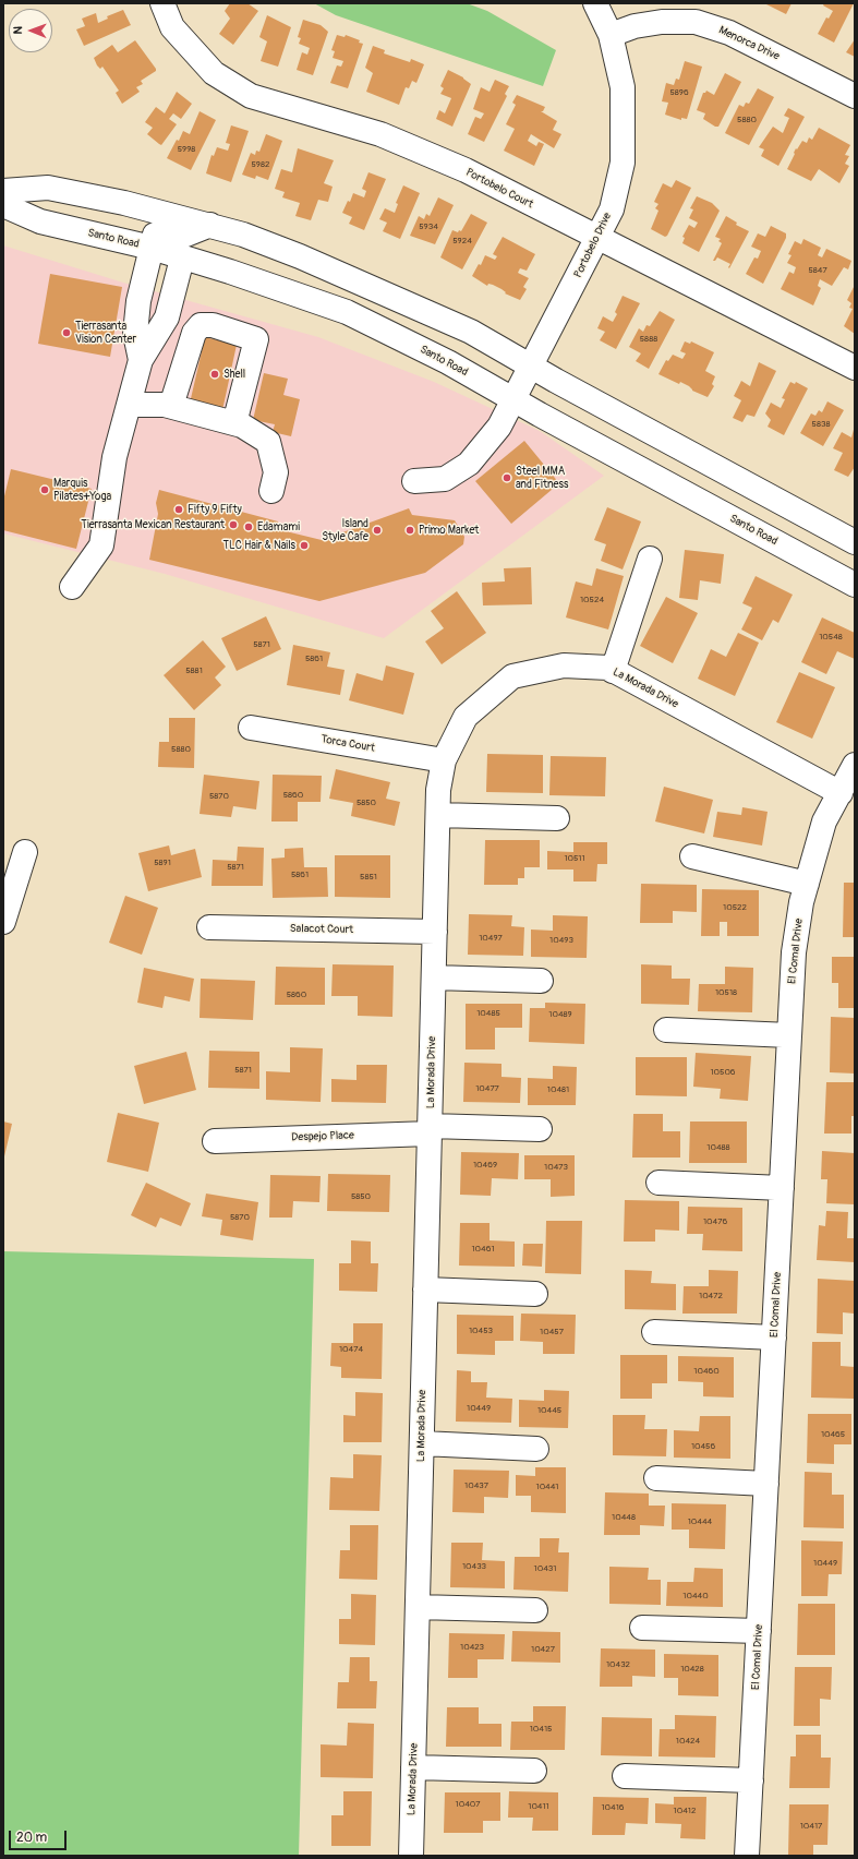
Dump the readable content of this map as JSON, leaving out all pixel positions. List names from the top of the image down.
{
  "streets": {
    "street": [
      "Menorca Drive",
      "Portobelo Court",
      "Santo Road",
      "Portobelo Drive",
      "La Morada Drive",
      "Torca Court",
      "Salacot Court",
      "El Comal Drive",
      "Despejo Place"
    ]
  },
  "crossings": [
    ["Menorca Drive", "Portobelo Drive"],
    ["Portobelo Court", "Portobelo Drive"],
    ["Santo Road", "Portobelo Drive"],
    ["La Morada Drive", "Torca Court"],
    ["La Morada Drive", "Salacot Court"],
    ["La Morada Drive", "El Comal Drive"],
    ["La Morada Drive", "Despejo Place"]
  ],
  "places": [
    "Tierrasanta Vision Center",
    "Shell",
    "Steel MMA and Fitness",
    "Marquis Pilates+Yoga",
    "Fifty 9 Fifty",
    "Tierrasanta Mexican Restaurant",
    "Edamami",
    "Island Style Cafe",
    "Primo Market",
    "TLC Hair & Nails"
  ],
  "house_numbers": [
    "5896",
    "5880",
    "5998",
    "5982",
    "5934",
    "5924",
    "5847",
    "5888",
    "5838",
    "10524",
    "10548",
    "5871",
    "5861",
    "5881",
    "5880",
    "5860",
    "5870",
    "5850",
    "10511",
    "5891",
    "5871",
    "5861",
    "5851",
    "10522",
    "10497",
    "10493",
    "10518",
    "5860",
    "10485",
    "10489",
    "5871",
    "10506",
    "10477",
    "10481",
    "10488",
    "10469",
    "10473",
    "5850",
    "5870",
    "10476",
    "10461",
    "10472",
    "10453",
    "10457",
    "10474",
    "10460",
    "10449",
    "10445",
    "10465",
    "10456",
    "10437",
    "10441",
    "10448",
    "10444",
    "10449",
    "10433",
    "10431",
    "10440",
    "10423",
    "10427",
    "10432",
    "10428",
    "10415",
    "10424",
    "10407",
    "10411",
    "10416",
    "10412",
    "10417"
  ],
  "scale_bar": "20 m",
  "north": "left"
}
